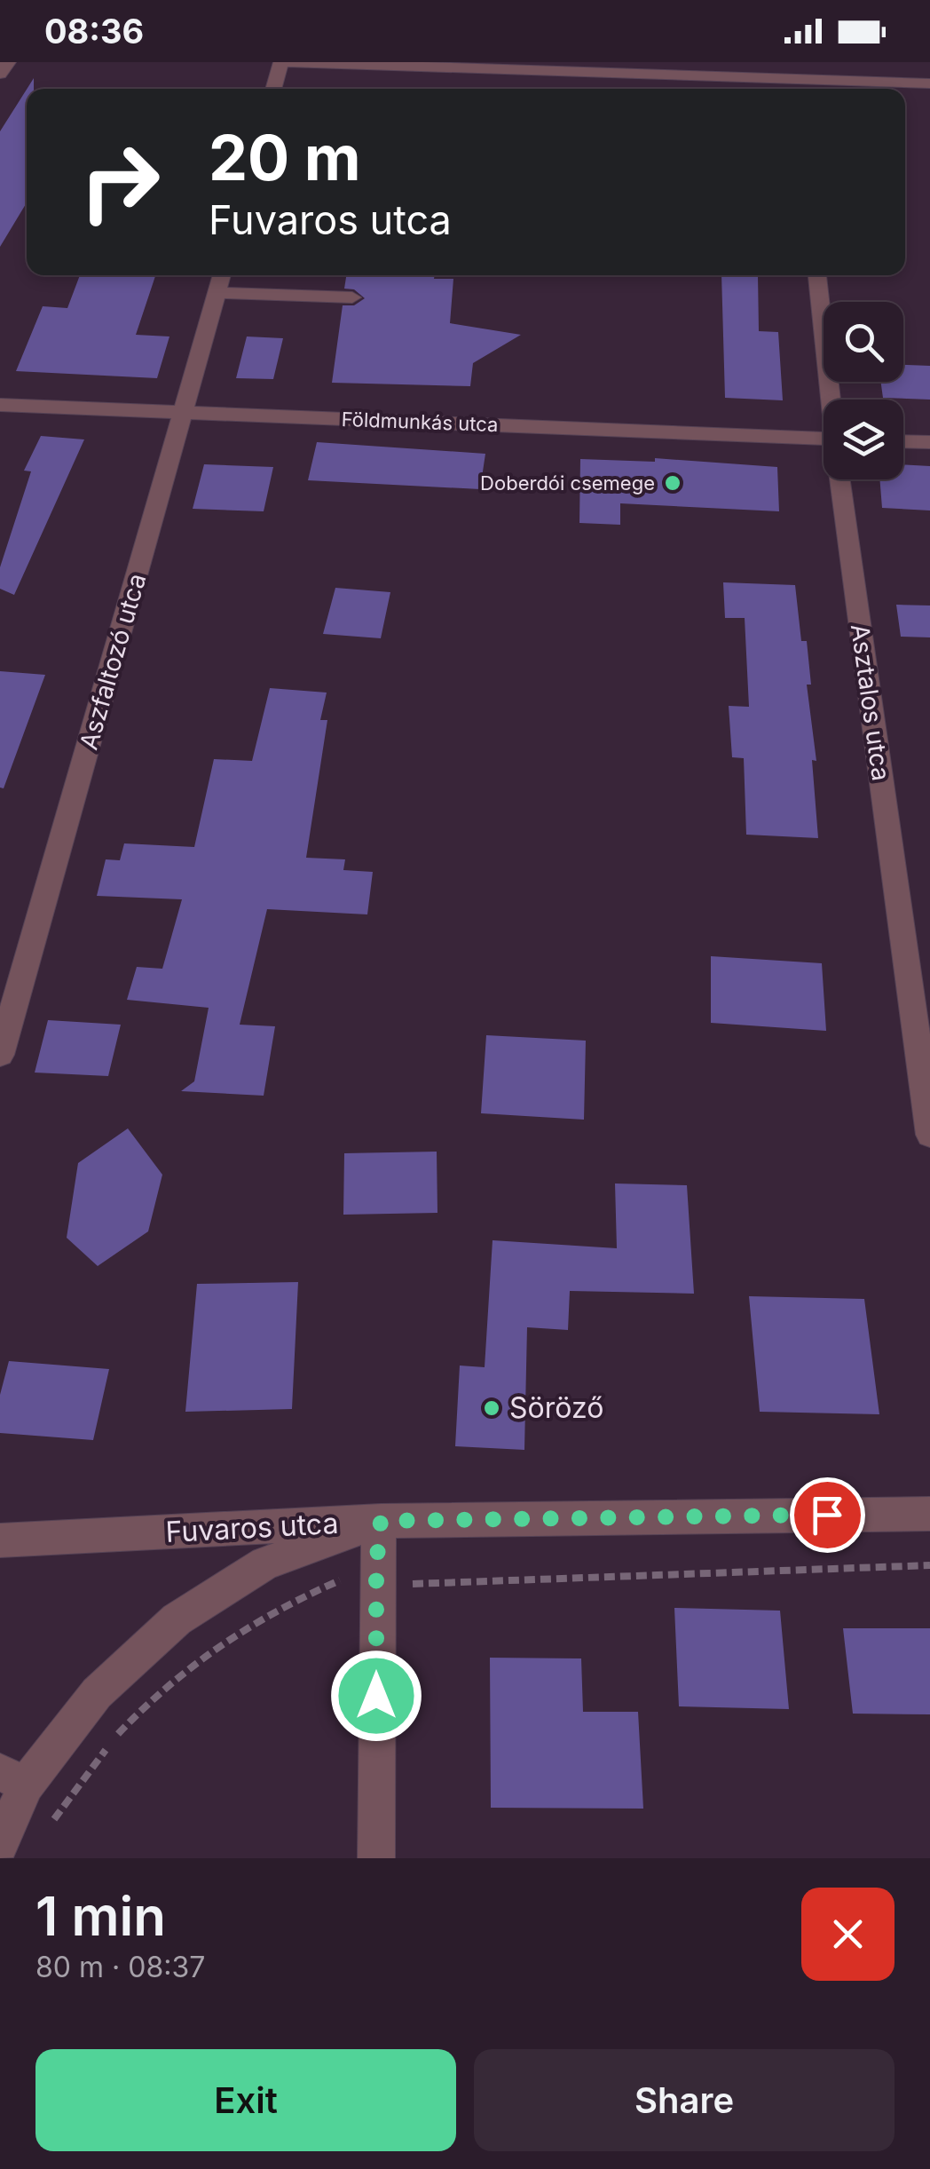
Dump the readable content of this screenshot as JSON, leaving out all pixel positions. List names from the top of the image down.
{
  "streets": {
    "street": [
      "Földmunkás utca",
      "Aszfaltozó utca",
      "Asztalos utca",
      "Fuvaros utca"
    ]
  },
  "crossings": [
    ["Földmunkás utca", "Aszfaltozó utca"]
  ],
  "places": ["Doberdói csemege", "Söröző"],
  "page": {
    "status": "08:36",
    "turn": ["20 m", "Fuvaros utca"],
    "heading": ["1 min", "80 m · 08:37"],
    "buttons": ["Exit", "Share"]
  }
}
